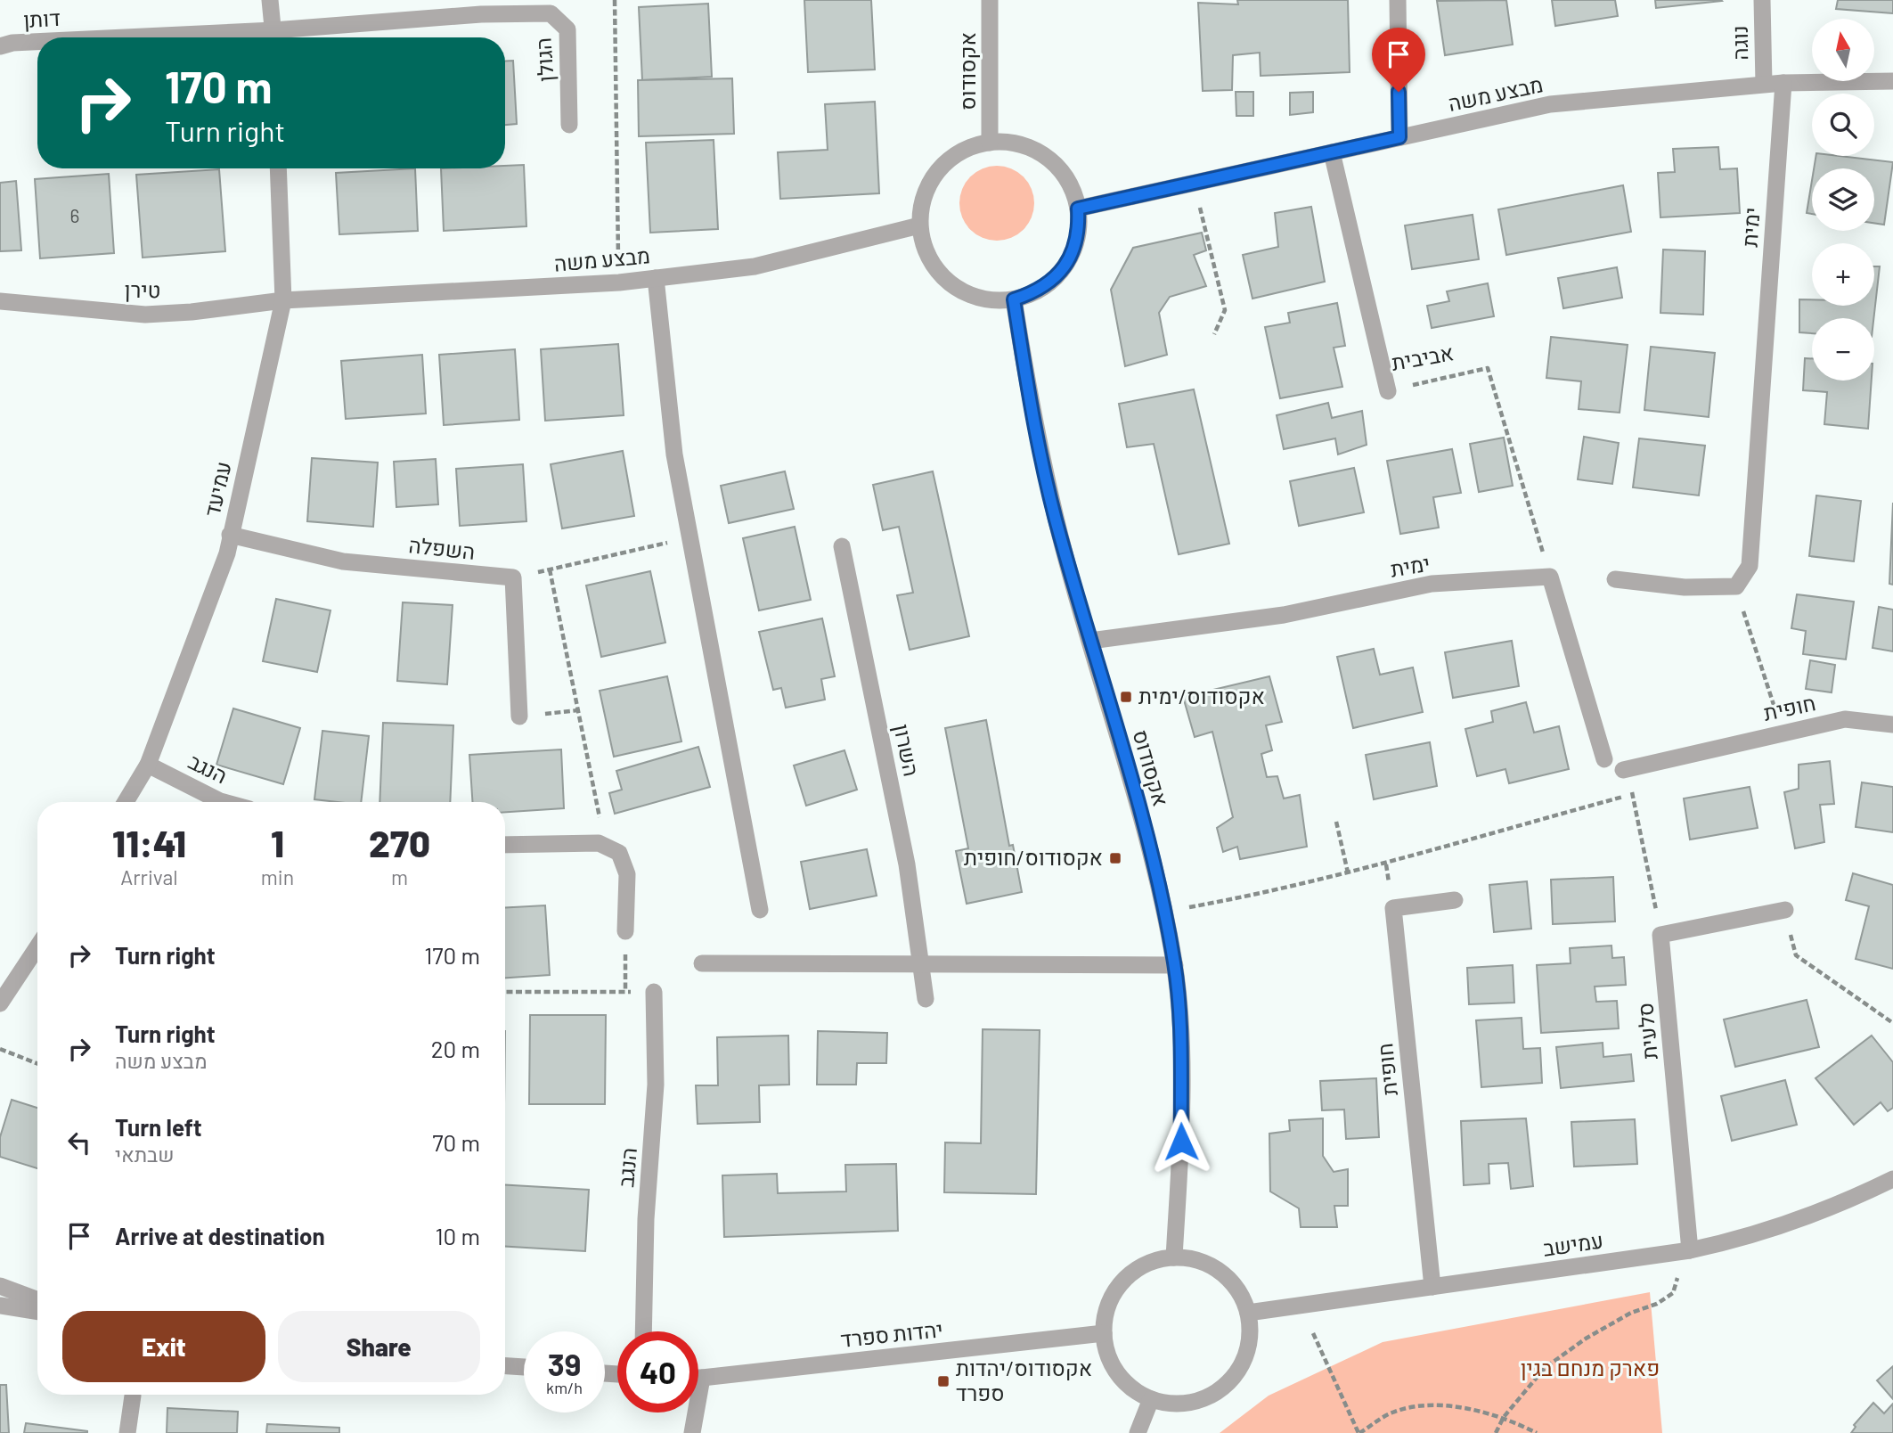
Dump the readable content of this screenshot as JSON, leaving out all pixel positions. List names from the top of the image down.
{
  "streets": {
    "street": [
      "דותן",
      "נוגה",
      "הגולן",
      "אקסודוס",
      "מבצע משה",
      "ימית",
      "טירן",
      "אביבית",
      "עמיעד",
      "השפלה",
      "חופית",
      "השרון",
      "הנגב",
      "סלעית",
      "עמישב",
      "יהדות ספרד"
    ]
  },
  "crossings": [
    ["נוגה", "מבצע משה"],
    ["אקסודוס", "מבצע משה"],
    ["אקסודוס", "ימית"],
    ["אקסודוס", "עמישב"],
    ["אקסודוס", "יהדות ספרד"],
    ["מבצע משה", "ימית"],
    ["מבצע משה", "טירן"],
    ["מבצע משה", "אביבית"],
    ["מבצע משה", "עמיעד"],
    ["ימית", "אביבית"],
    ["טירן", "עמיעד"],
    ["עמיעד", "השפלה"],
    ["עמיעד", "הנגב"],
    ["חופית", "עמישב"],
    ["סלעית", "עמישב"],
    ["עמישב", "יהדות ספרד"]
  ],
  "parks": ["פארק מנחם בגין"],
  "places": {
    "transit": ["אקסודוס/ימית", "אקסודוס/חופית", "אקסודוס/יהדות ספרד"]
  },
  "house_numbers": ["6"],
  "north": "top",
  "page": {
    "map_buttons": ["+", "−"],
    "turn": ["170 m", "Turn right"],
    "eta": [
      "11:41",
      "Arrival",
      "1",
      "min",
      "270",
      "m"
    ],
    "list": [
      {
        "name": "Turn right",
        "value": "170 m"
      },
      {
        "name": "Turn right",
        "note": "מבצע משה",
        "value": "20 m"
      },
      {
        "name": "Turn left",
        "note": "שבתאי",
        "value": "70 m"
      },
      {
        "name": "Arrive at destination",
        "value": "10 m"
      }
    ],
    "buttons": ["Exit", "Share"],
    "speed": "39 km/h",
    "limit": "40"
  }
}
